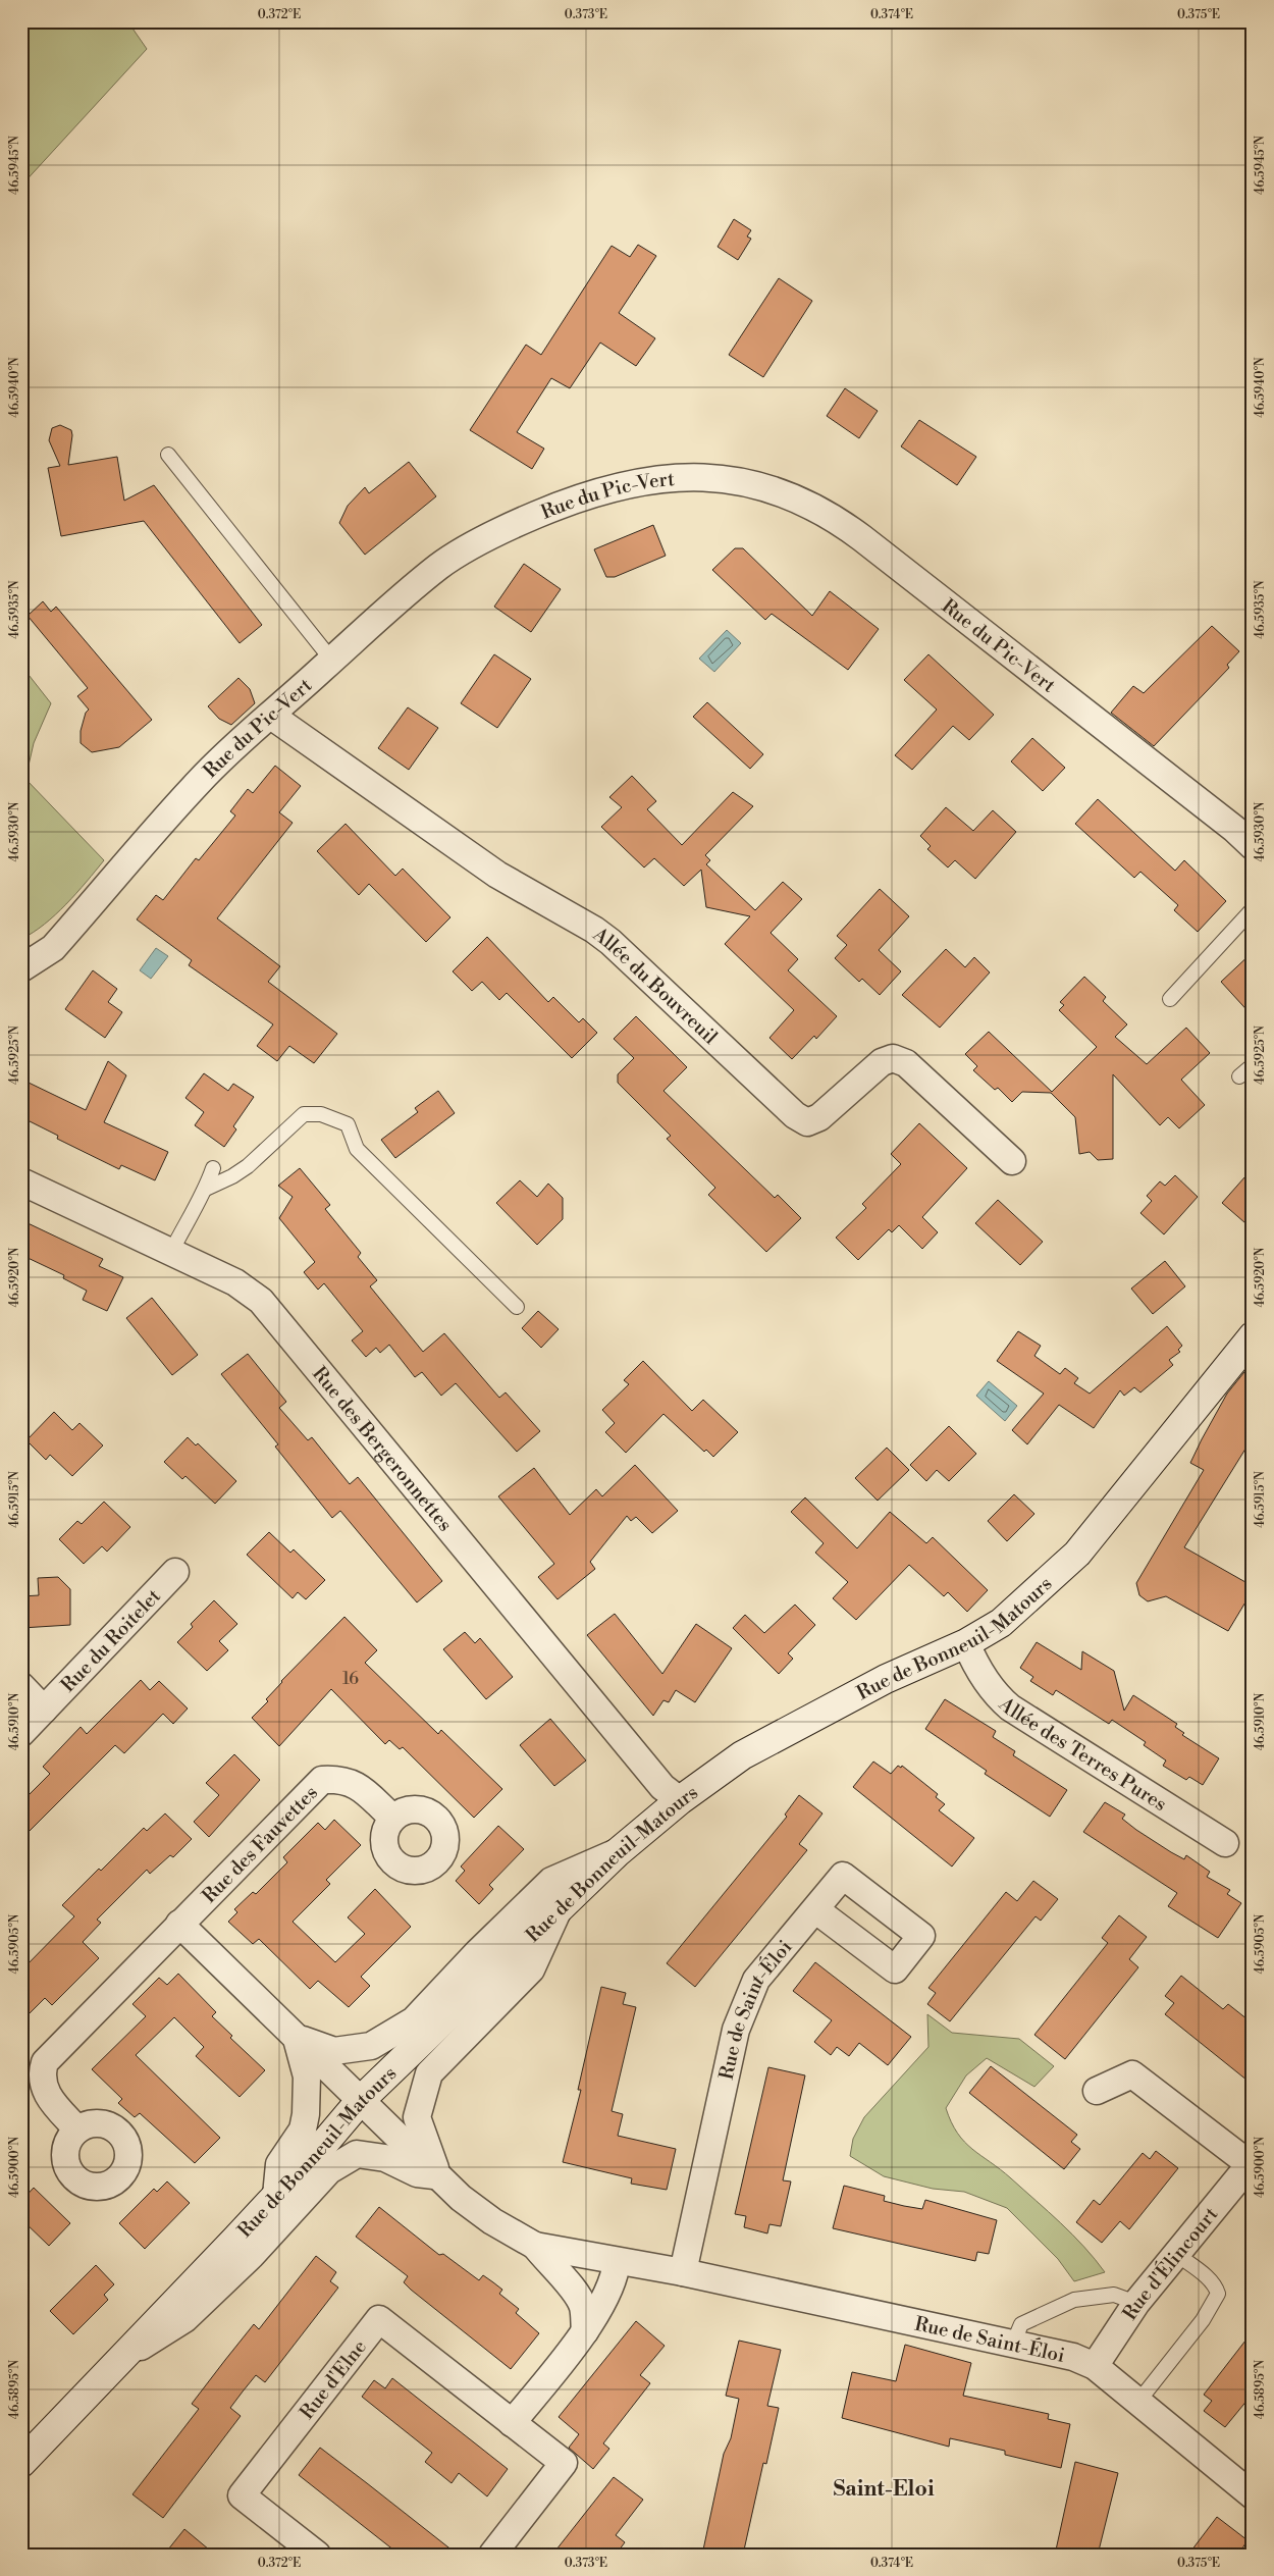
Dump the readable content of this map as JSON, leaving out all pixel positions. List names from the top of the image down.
{
  "streets": {
    "main road": ["Rue de Bonneuil-Matours"],
    "street": [
      "Rue du Pic-Vert",
      "Allée du Bouvreuil",
      "Rue des Bergeronnettes",
      "Rue du Roitelet",
      "Allée des Terres Pures",
      "Rue des Fauvettes",
      "Rue de Saint-Éloi",
      "Rue d'Élincourt",
      "Rue d'Elne"
    ]
  },
  "crossings": [
    ["Rue du Pic-Vert", "Allée du Bouvreuil"],
    ["Rue des Bergeronnettes", "Rue de Bonneuil-Matours"],
    ["Rue de Bonneuil-Matours", "Allée des Terres Pures"],
    ["Rue de Bonneuil-Matours", "Rue de Saint-Éloi"],
    ["Rue de Saint-Éloi", "Rue d'Élincourt"]
  ],
  "districts": ["Saint-Eloi"],
  "house_numbers": ["16"],
  "coordinates": [
    "0.372°E",
    "0.373°E",
    "0.374°E",
    "0.375°E",
    "46.5945°N",
    "46.5940°N",
    "46.5935°N",
    "46.5930°N",
    "46.5925°N",
    "46.5920°N",
    "46.5915°N",
    "46.5910°N",
    "46.5905°N",
    "46.5900°N",
    "46.5895°N"
  ]
}
